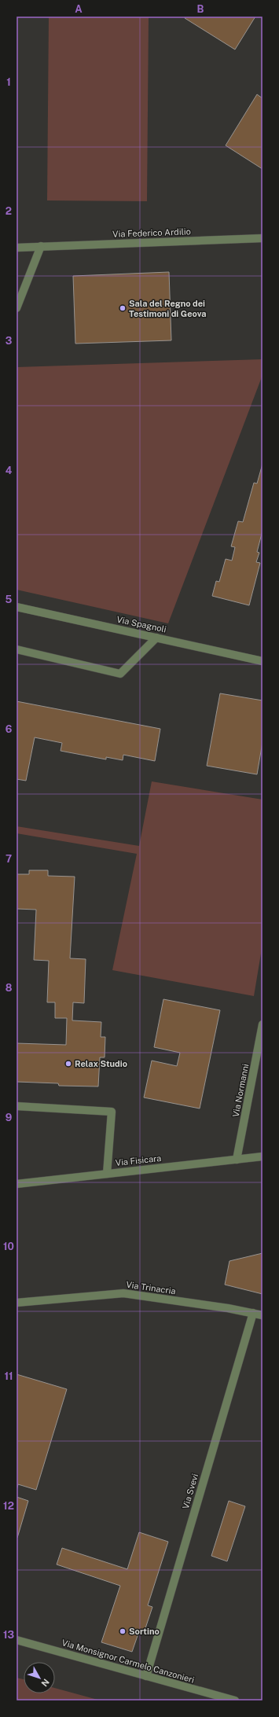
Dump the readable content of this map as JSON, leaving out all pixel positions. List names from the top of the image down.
{
  "streets": {
    "street": [
      "Via Federico Ardilio",
      "Via Spagnoli",
      "Via Normanni",
      "Via Fisicara",
      "Via Trinacria",
      "Via Svevi",
      "Via Monsignor Carmelo Canzonieri"
    ]
  },
  "crossings": [
    ["Via Normanni", "Via Fisicara"],
    ["Via Trinacria", "Via Svevi"],
    ["Via Svevi", "Via Monsignor Carmelo Canzonieri"]
  ],
  "places": ["Sala del Regno dei Testimoni di Geova", "Relax Studio", "Sortino"],
  "north": "bottom right",
  "grid": {
    "columns": ["A", "B"],
    "rows": [
      "1",
      "2",
      "3",
      "4",
      "5",
      "6",
      "7",
      "8",
      "9",
      "10",
      "11",
      "12",
      "13"
    ]
  }
}
